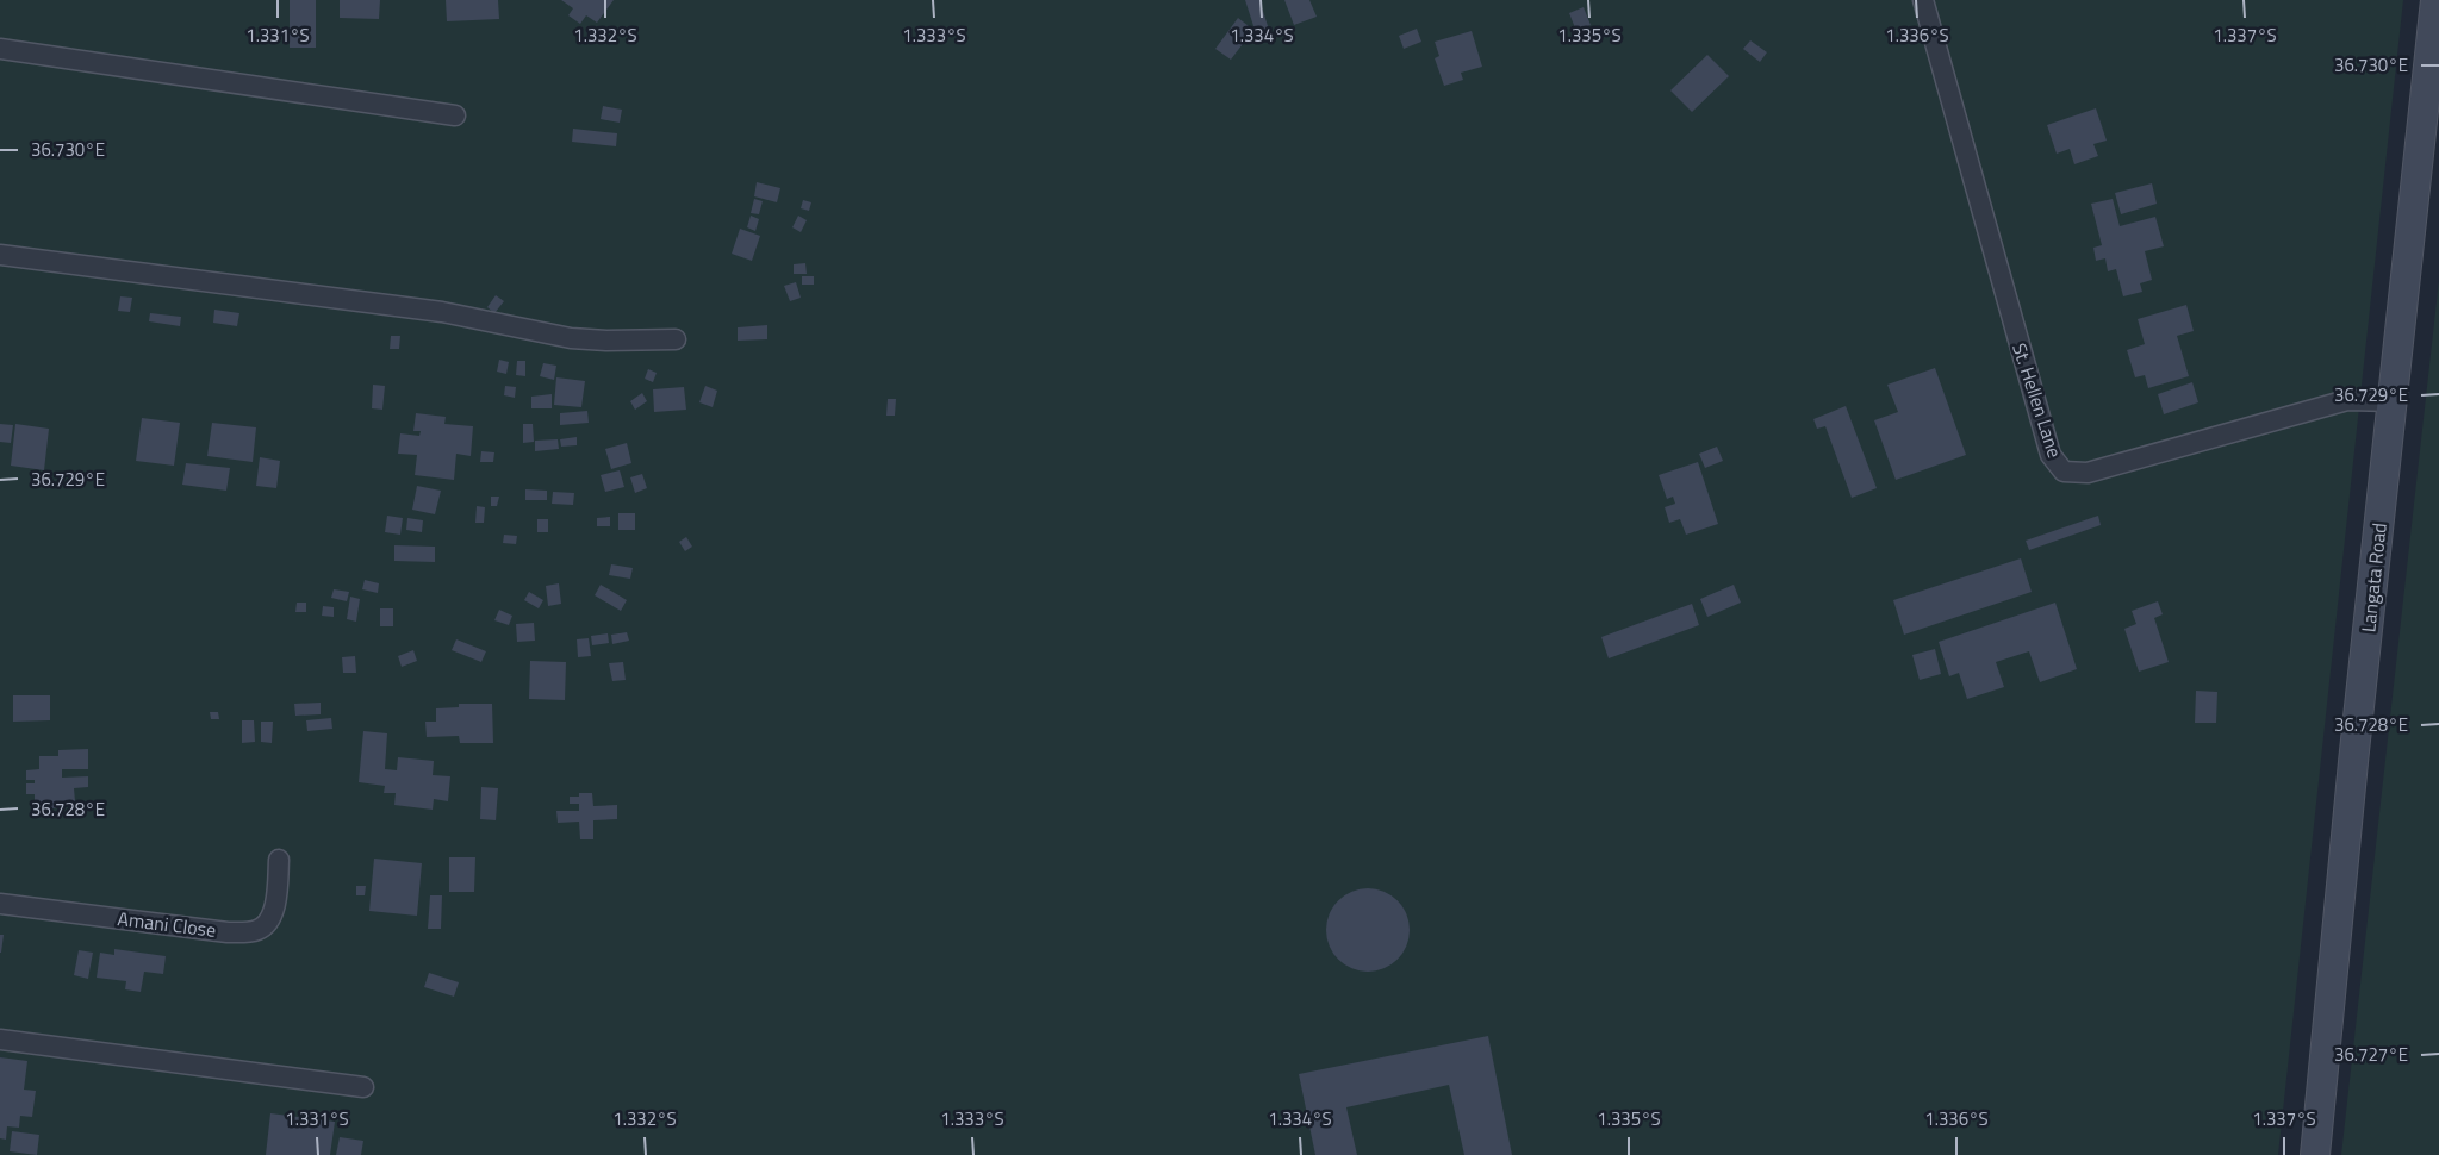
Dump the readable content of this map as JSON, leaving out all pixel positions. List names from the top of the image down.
{
  "streets": {
    "main road": ["Langata Road"],
    "street": ["St. Hellen Lane", "Amani Close"]
  },
  "crossings": [
    ["St. Hellen Lane", "Langata Road"]
  ],
  "coordinates": [
    "1.331°S",
    "1.332°S",
    "1.333°S",
    "1.334°S",
    "1.335°S",
    "1.336°S",
    "1.337°S",
    "36.730°E",
    "36.729°E",
    "36.728°E",
    "36.727°E"
  ]
}
